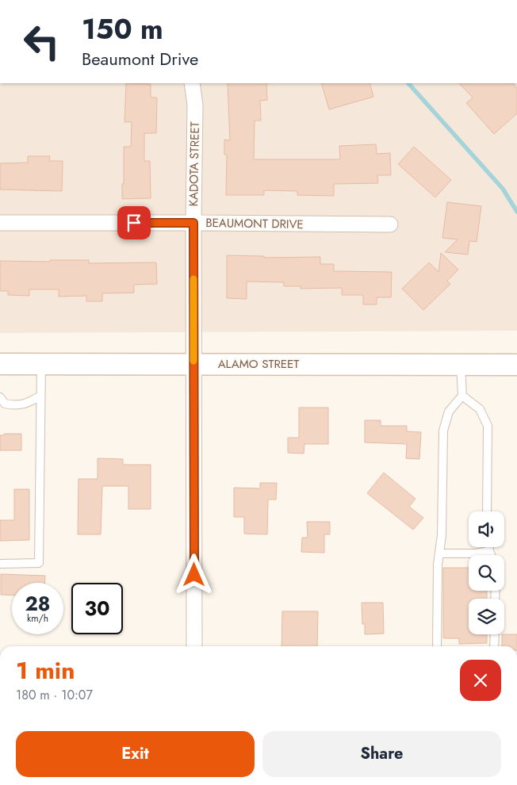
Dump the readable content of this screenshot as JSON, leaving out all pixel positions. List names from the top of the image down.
{
  "streets": {
    "main road": ["ALAMO STREET"],
    "street": ["KADOTA STREET", "BEAUMONT DRIVE"]
  },
  "crossings": [
    ["KADOTA STREET", "BEAUMONT DRIVE"],
    ["KADOTA STREET", "ALAMO STREET"]
  ],
  "page": {
    "turn": ["150 m", "Beaumont Drive"],
    "speed": "28 km/h",
    "limit": "30",
    "heading": ["1 min", "180 m · 10:07"],
    "buttons": ["Exit", "Share"]
  }
}
